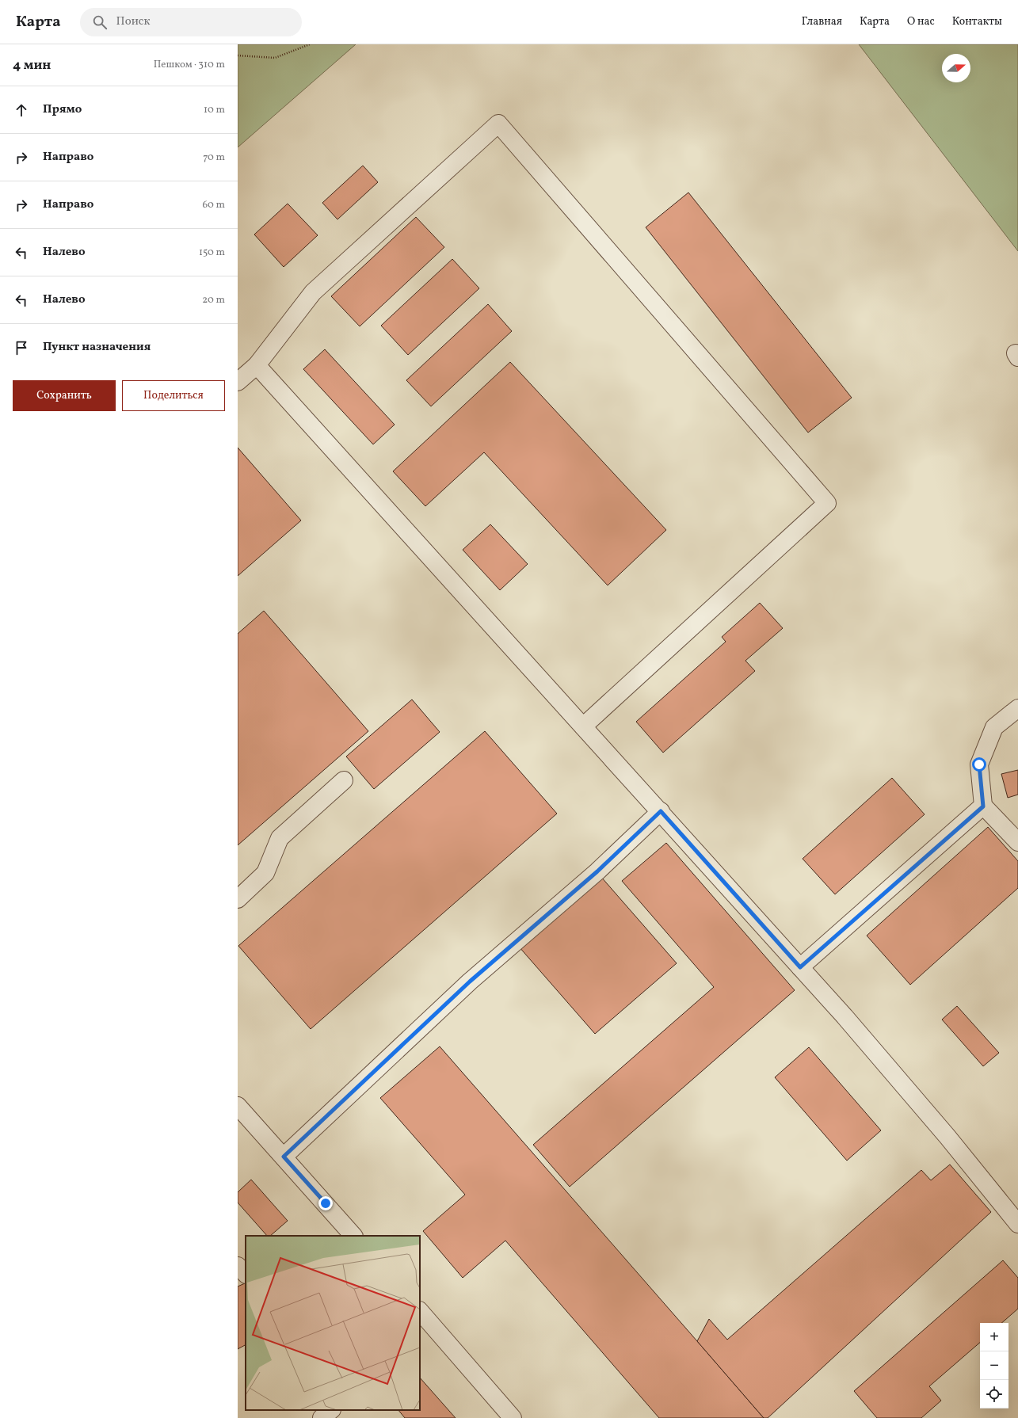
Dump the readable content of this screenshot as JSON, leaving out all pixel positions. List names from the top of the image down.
{
  "north": "right",
  "page": {
    "header": "Карта",
    "search": "Поиск",
    "nav": [
      "Главная",
      "Карта",
      "О нас",
      "Контакты"
    ],
    "heading": ["4 мин", "Пешком · 310 m"],
    "list": [
      ["Прямо", "10 m"],
      ["Направо", "70 m"],
      ["Направо", "60 m"],
      ["Налево", "150 m"],
      ["Налево", "20 m"],
      "Пункт назначения"
    ],
    "buttons": ["Сохранить", "Поделиться"],
    "map_buttons": ["+", "−"]
  }
}
